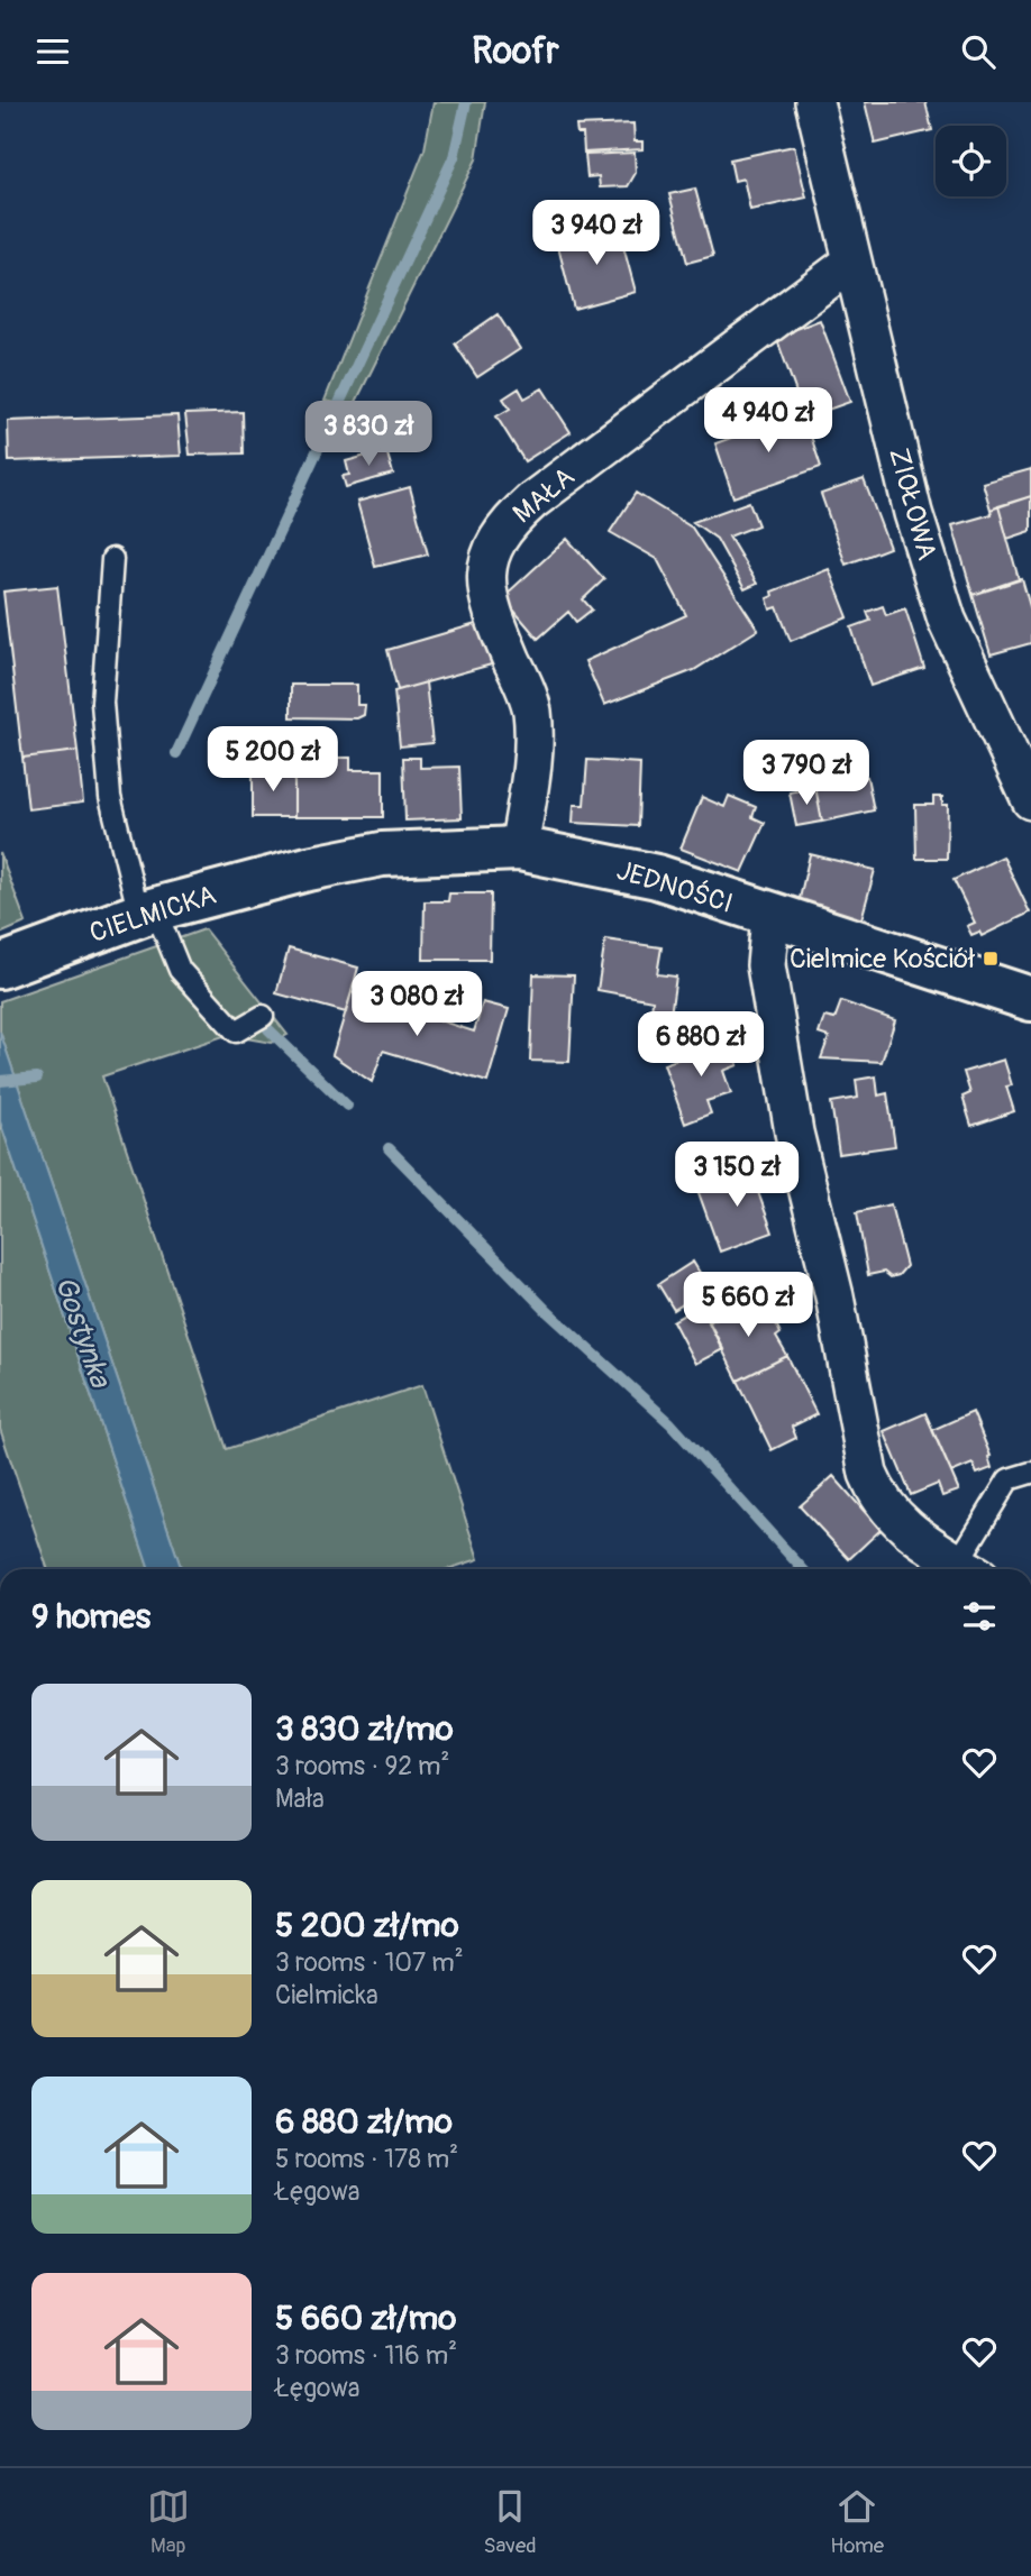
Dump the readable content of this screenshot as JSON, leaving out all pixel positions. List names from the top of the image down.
{
  "streets": {
    "street": [
      "MAŁA",
      "ZIOŁOWA",
      "JEDNOŚCI",
      "CIELMICKA"
    ]
  },
  "crossings": [
    ["MAŁA", "ZIOŁOWA"],
    ["MAŁA", "JEDNOŚCI"],
    ["JEDNOŚCI", "CIELMICKA"]
  ],
  "water": ["Gostynka"],
  "places": {
    "transit": ["Cielmice Kościół"]
  },
  "page": {
    "header": "Roofr",
    "price": [
      "3 940 zł",
      "4 940 zł",
      "3 830 zł",
      "5 200 zł",
      "3 790 zł",
      "3 080 zł",
      "6 880 zł",
      "3 150 zł",
      "5 660 zł"
    ],
    "heading": "9 homes",
    "list": [
      {
        "name": "3 830 zł/mo",
        "note": "3 rooms · 92 m² · Mała"
      },
      {
        "name": "5 200 zł/mo",
        "note": "3 rooms · 107 m² · Cielmicka"
      },
      {
        "name": "6 880 zł/mo",
        "note": "5 rooms · 178 m² · Łęgowa"
      },
      {
        "name": "5 660 zł/mo",
        "note": "3 rooms · 116 m² · Łęgowa"
      }
    ],
    "tabs": ["Map", "Saved", "Home"]
  }
}
